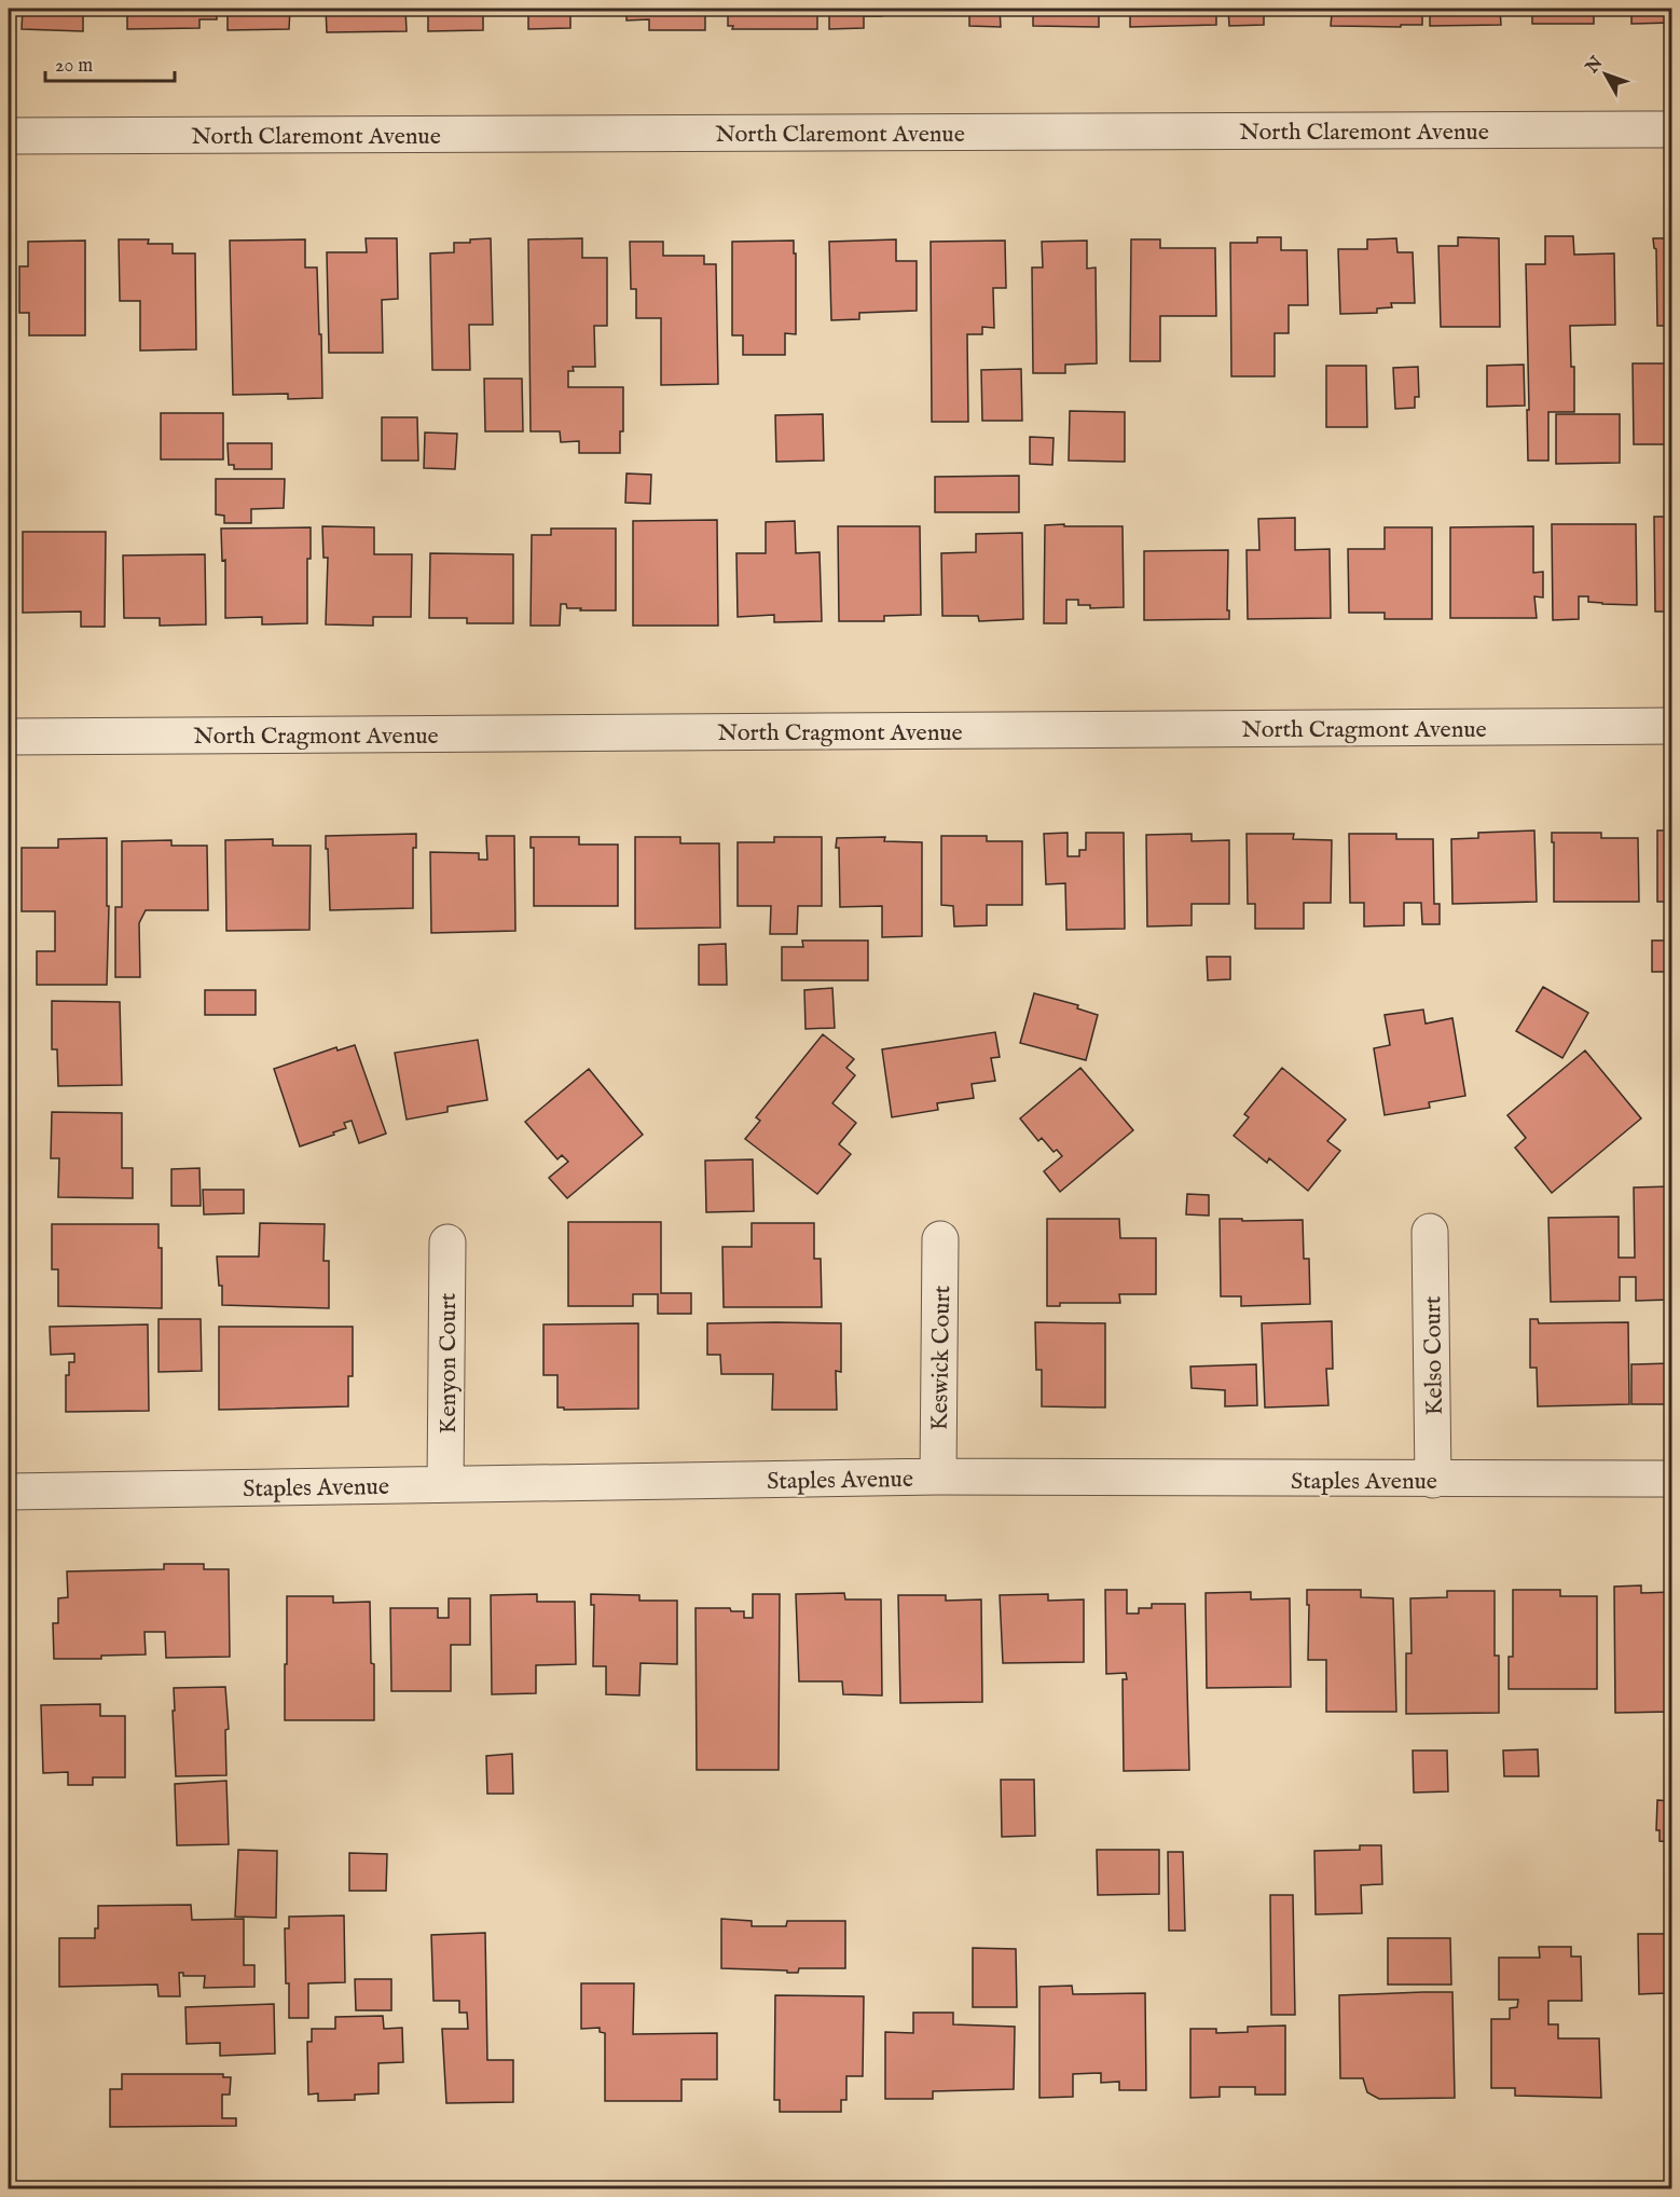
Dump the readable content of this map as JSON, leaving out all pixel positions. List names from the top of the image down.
{
  "streets": {
    "street": [
      "North Claremont Avenue",
      "North Cragmont Avenue",
      "Kelso Court",
      "Keswick Court",
      "Kenyon Court",
      "Staples Avenue"
    ]
  },
  "crossings": [
    ["Kelso Court", "Staples Avenue"],
    ["Keswick Court", "Staples Avenue"],
    ["Kenyon Court", "Staples Avenue"]
  ],
  "scale_bar": "20 m",
  "north": "top left"
}
